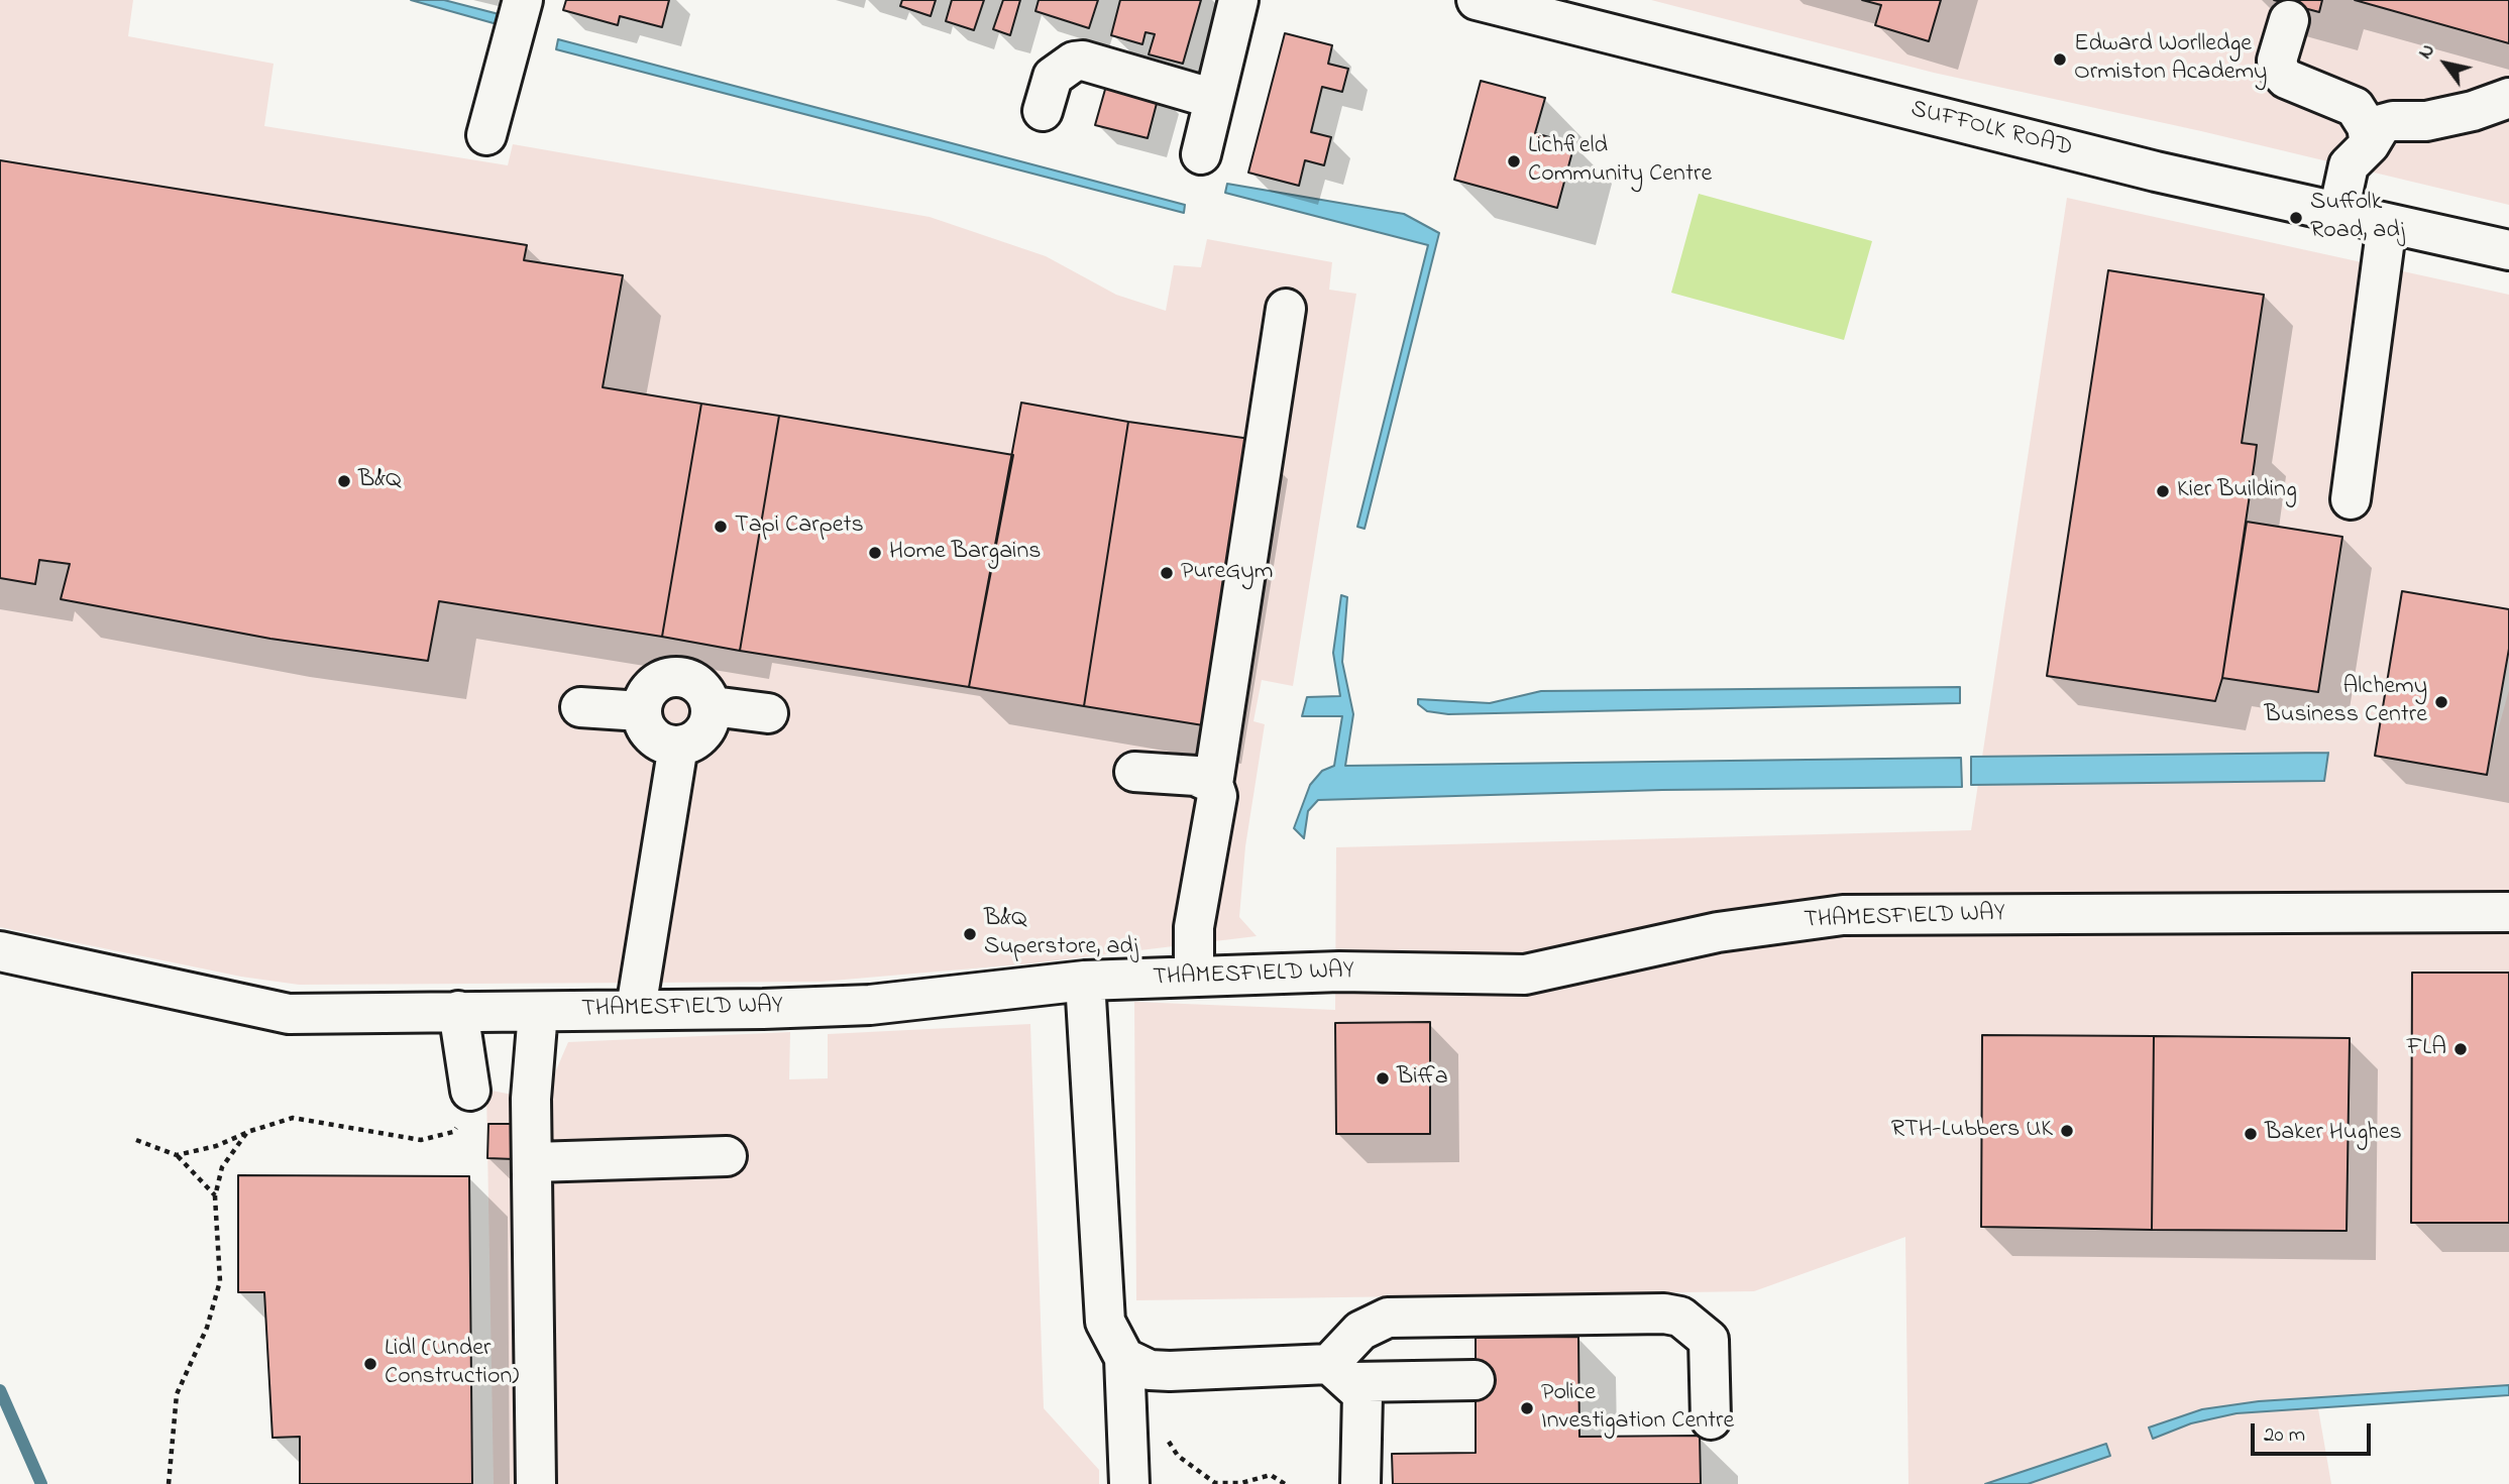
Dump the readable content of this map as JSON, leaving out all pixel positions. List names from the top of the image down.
{
  "streets": {
    "street": ["SUFFOLK ROAD", "THAMESFIELD WAY"]
  },
  "places": [
    "Edward Worlledge Ormiston Academy",
    "Lichfield Community Centre",
    "Suffolk Road, adj",
    "B&Q",
    "Kier Building",
    "Tapi Carpets",
    "Home Bargains",
    "PureGym",
    "Alchemy Business Centre",
    "B&Q Superstore, adj",
    "FLA",
    "Biffa",
    "RTH-Lubbers UK",
    "Baker Hughes",
    "Lidl (Under Construction)",
    "Police Investigation Centre"
  ],
  "scale_bar": "20 m",
  "north": "top left"
}
